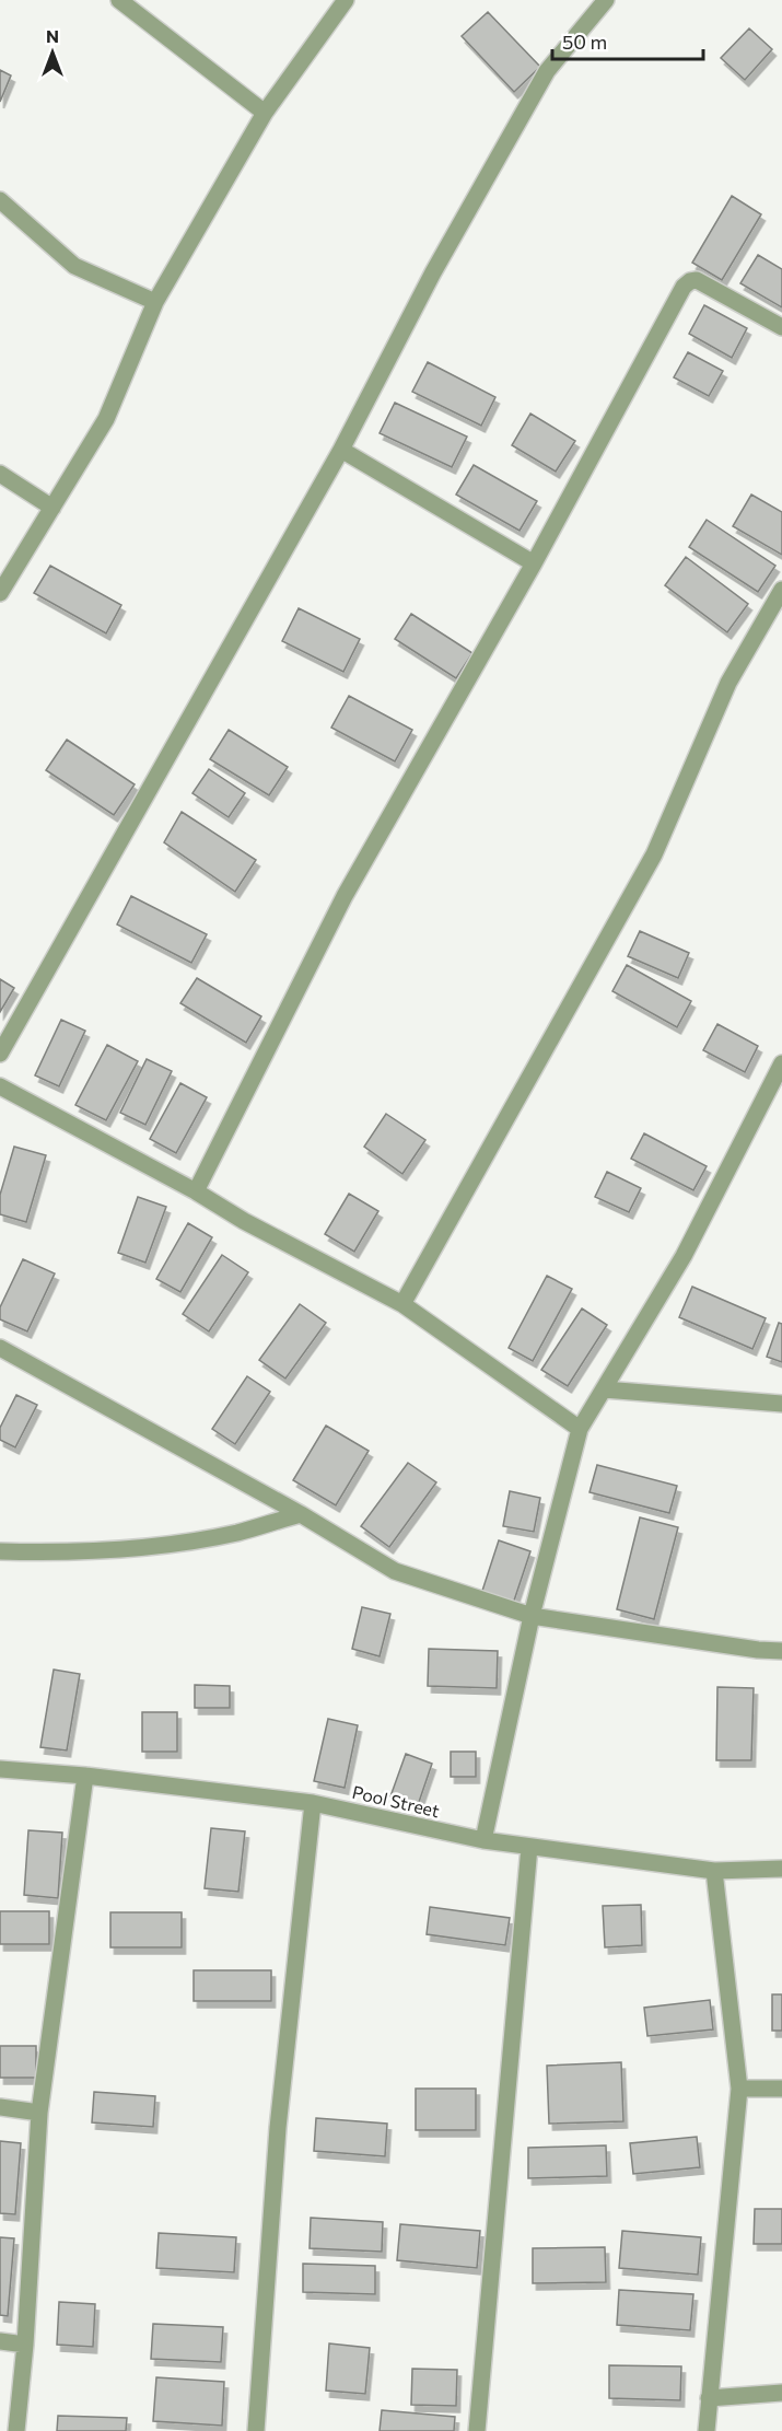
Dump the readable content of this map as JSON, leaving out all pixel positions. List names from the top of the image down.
{
  "streets": {
    "street": ["Pool Street"]
  },
  "scale_bar": "50 m",
  "north": "top"
}
